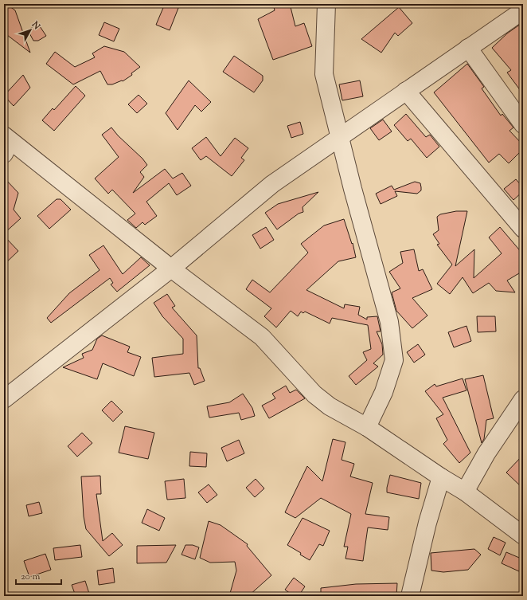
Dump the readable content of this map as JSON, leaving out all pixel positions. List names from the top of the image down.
{
  "scale_bar": "20 m",
  "north": "top right"
}
